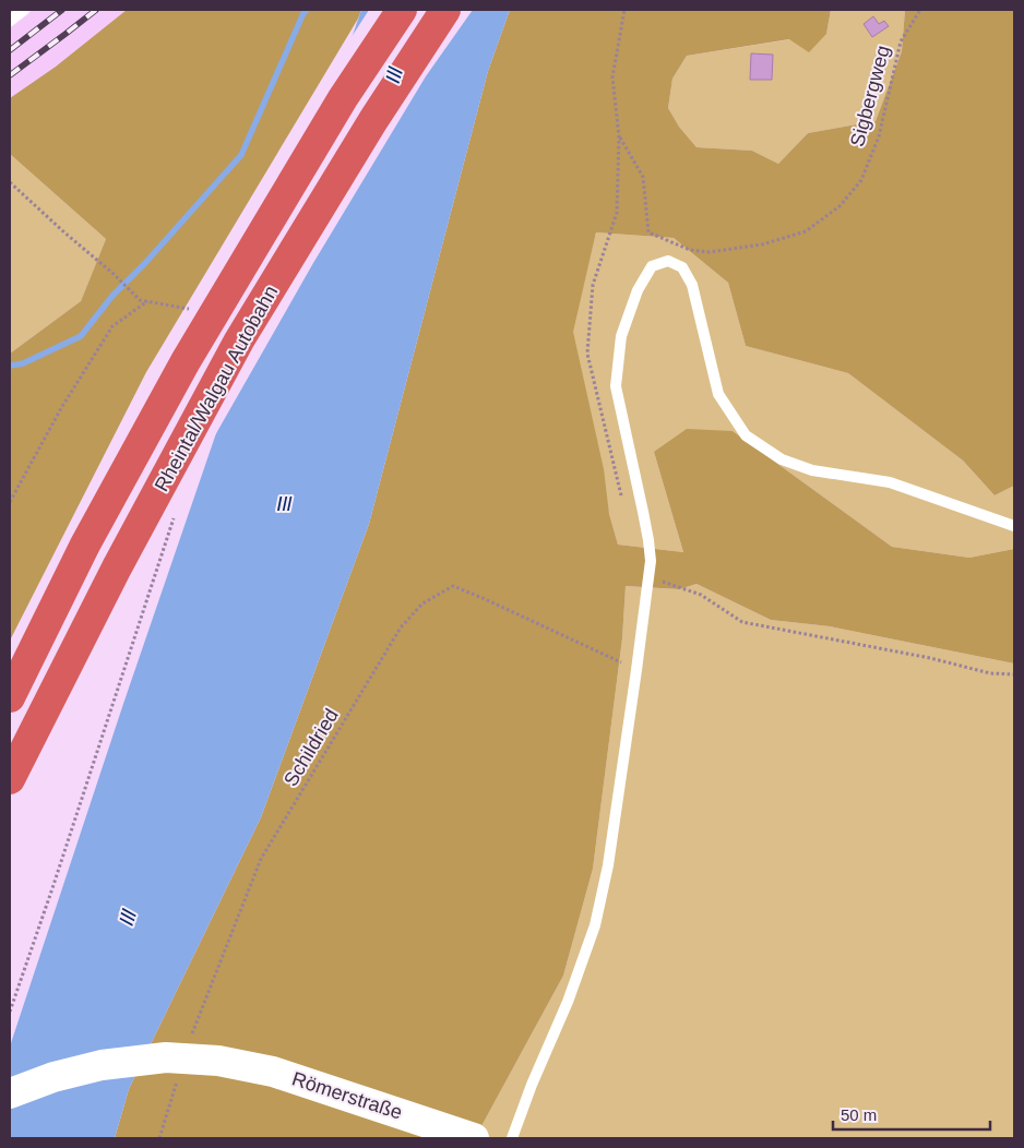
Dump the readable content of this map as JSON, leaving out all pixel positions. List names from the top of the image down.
{
  "streets": {
    "highway": ["Rheintal/Walgau Autobahn"],
    "main road": ["Römerstraße"],
    "path": ["Sigbergweg", "Schildried"]
  },
  "water": ["Ill"],
  "scale_bar": "50 m"
}
